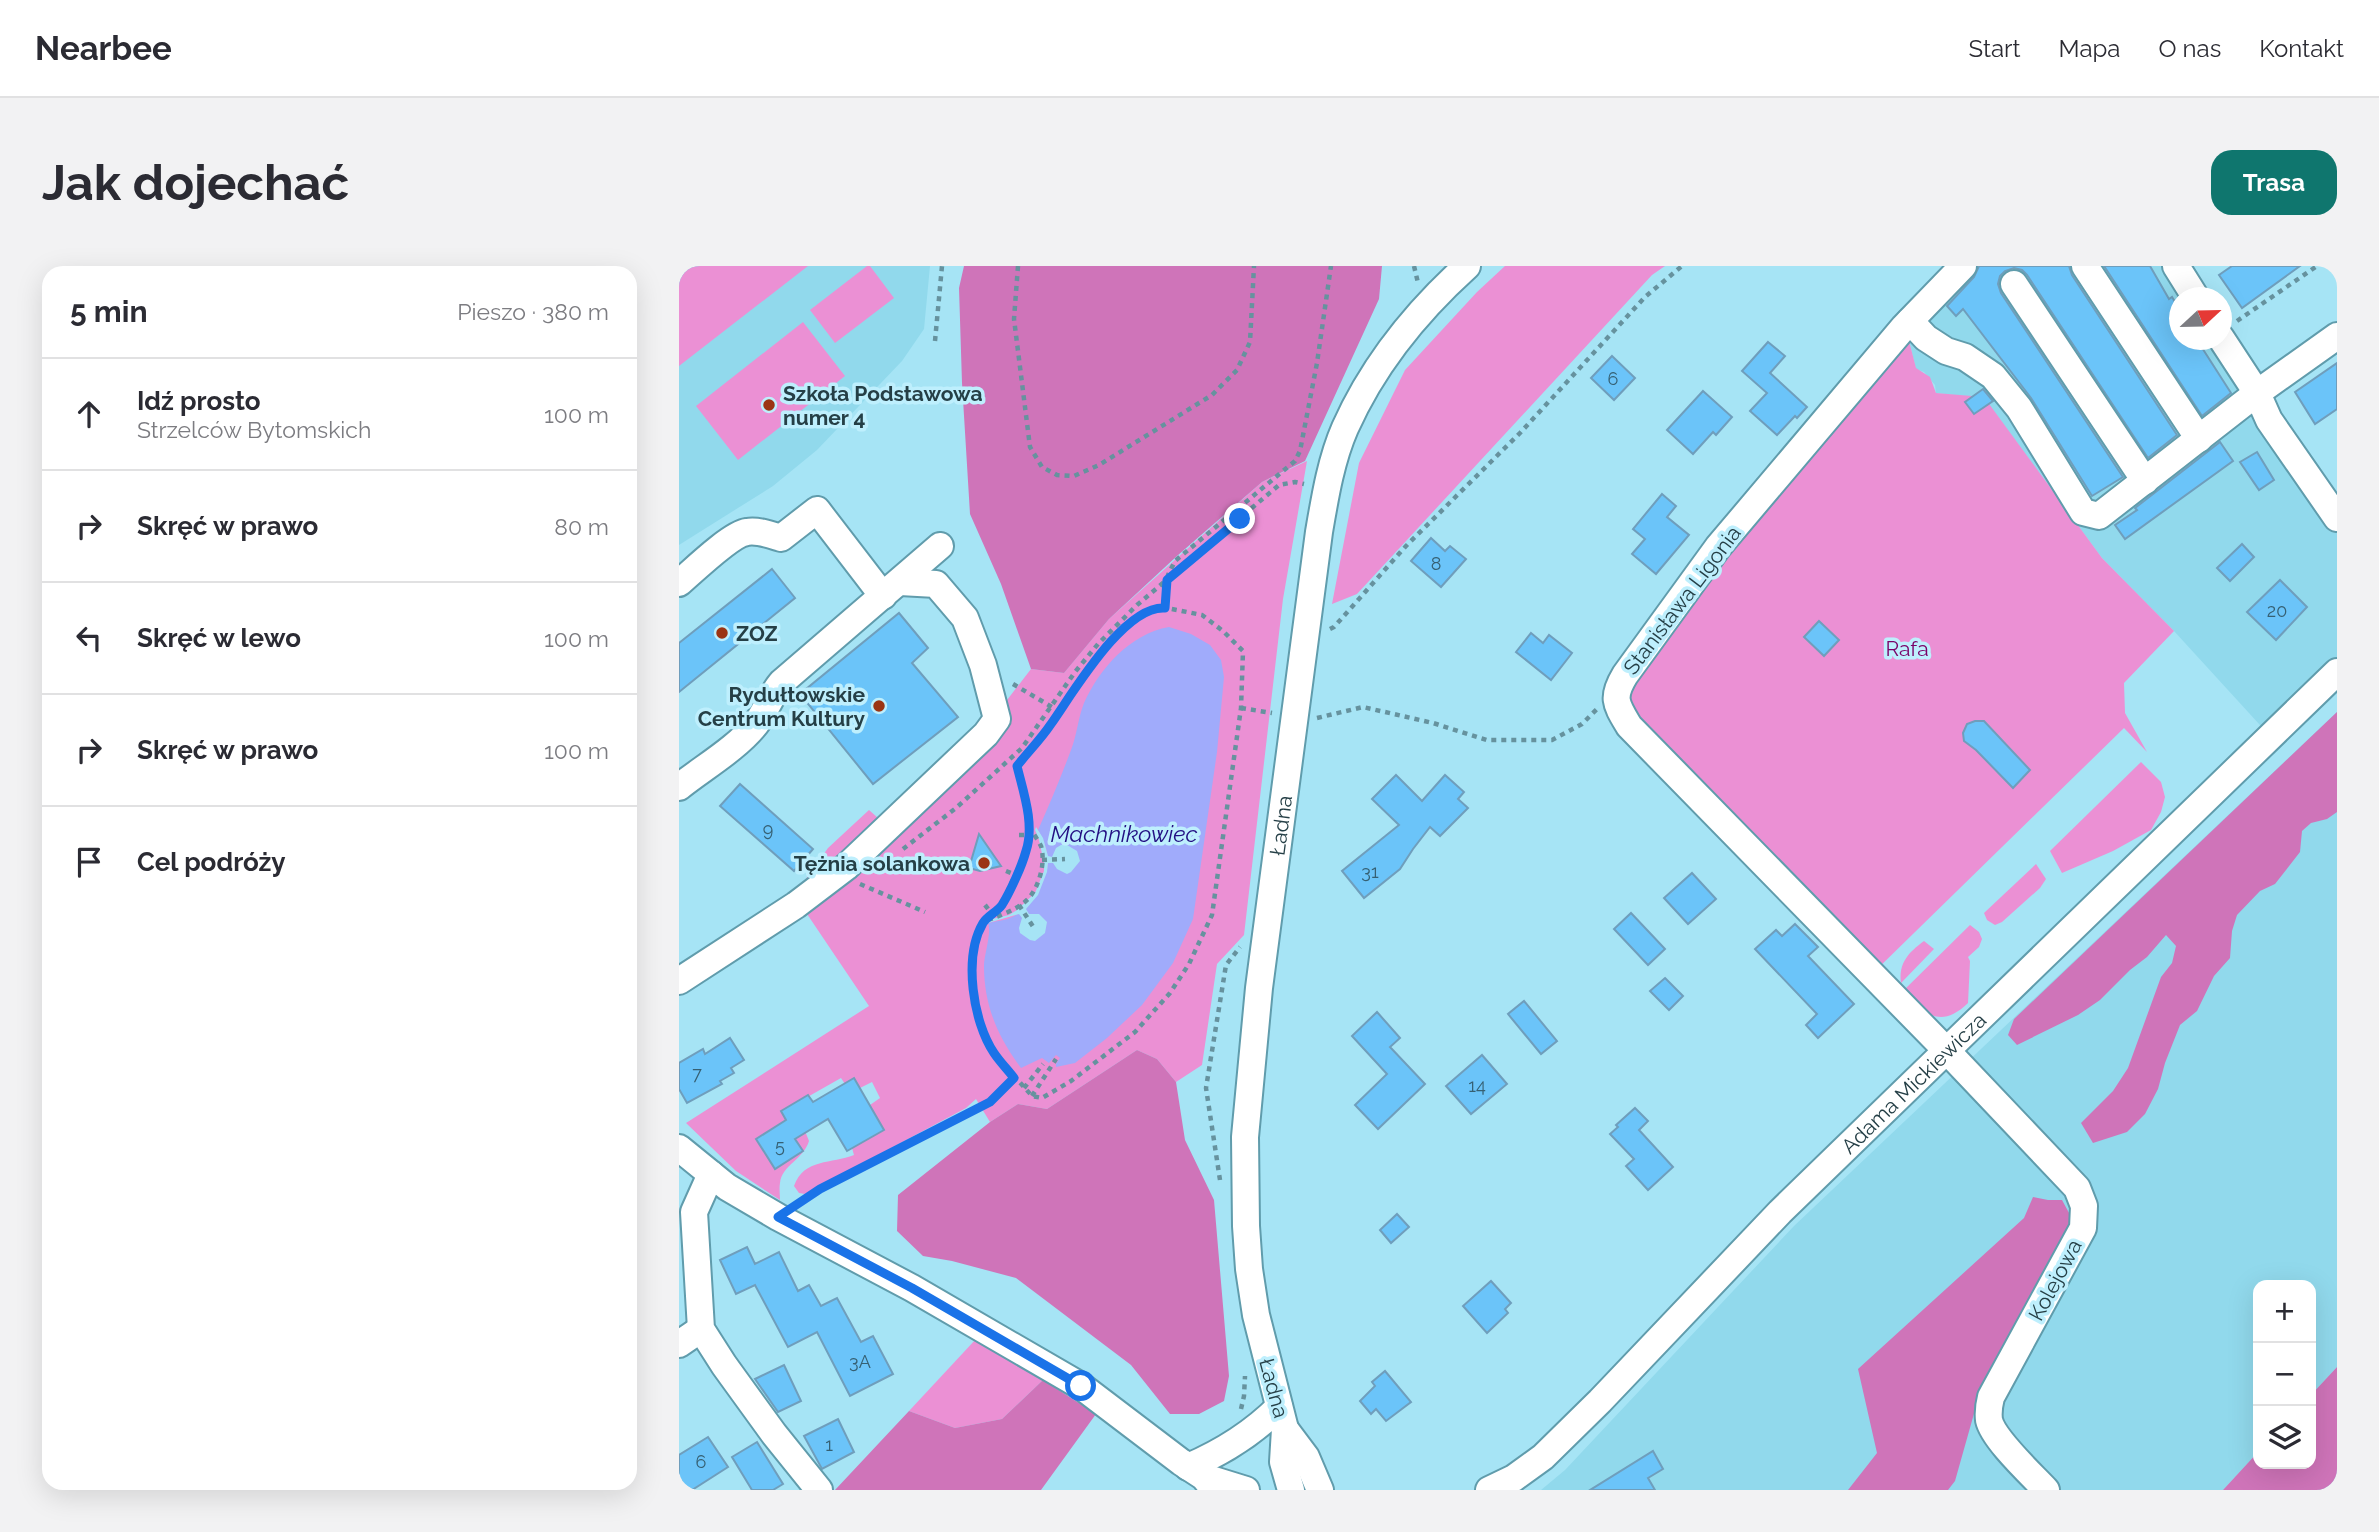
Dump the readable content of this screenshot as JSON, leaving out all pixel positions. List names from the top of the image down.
{
  "streets": {
    "street": [
      "Stanisława Ligonia",
      "Ładna",
      "Adama Mickiewicza",
      "Kolejowa"
    ]
  },
  "crossings": [
    ["Stanisława Ligonia", "Adama Mickiewicza"],
    ["Stanisława Ligonia", "Kolejowa"],
    ["Adama Mickiewicza", "Kolejowa"]
  ],
  "water": ["Machnikowiec"],
  "parks": ["Rafa"],
  "places": [
    "Szkoła Podstawowa numer 4",
    "ZOZ",
    "Rydułtowskie Centrum Kultury",
    "Tężnia solankowa"
  ],
  "house_numbers": [
    "6",
    "8",
    "20",
    "9",
    "31",
    "7",
    "14",
    "5",
    "3A",
    "1",
    "6"
  ],
  "north": "right",
  "page": {
    "header": "Nearbee",
    "nav": [
      "Start",
      "Mapa",
      "O nas",
      "Kontakt"
    ],
    "buttons": "Trasa",
    "title": "Jak dojechać",
    "heading": ["5 min", "Pieszo · 380 m"],
    "list": [
      ["Idź prosto", "Strzelców Bytomskich", "100 m"],
      ["Skręć w prawo", "80 m"],
      ["Skręć w lewo", "100 m"],
      ["Skręć w prawo", "100 m"],
      "Cel podróży"
    ],
    "map_buttons": ["+", "−"]
  }
}
